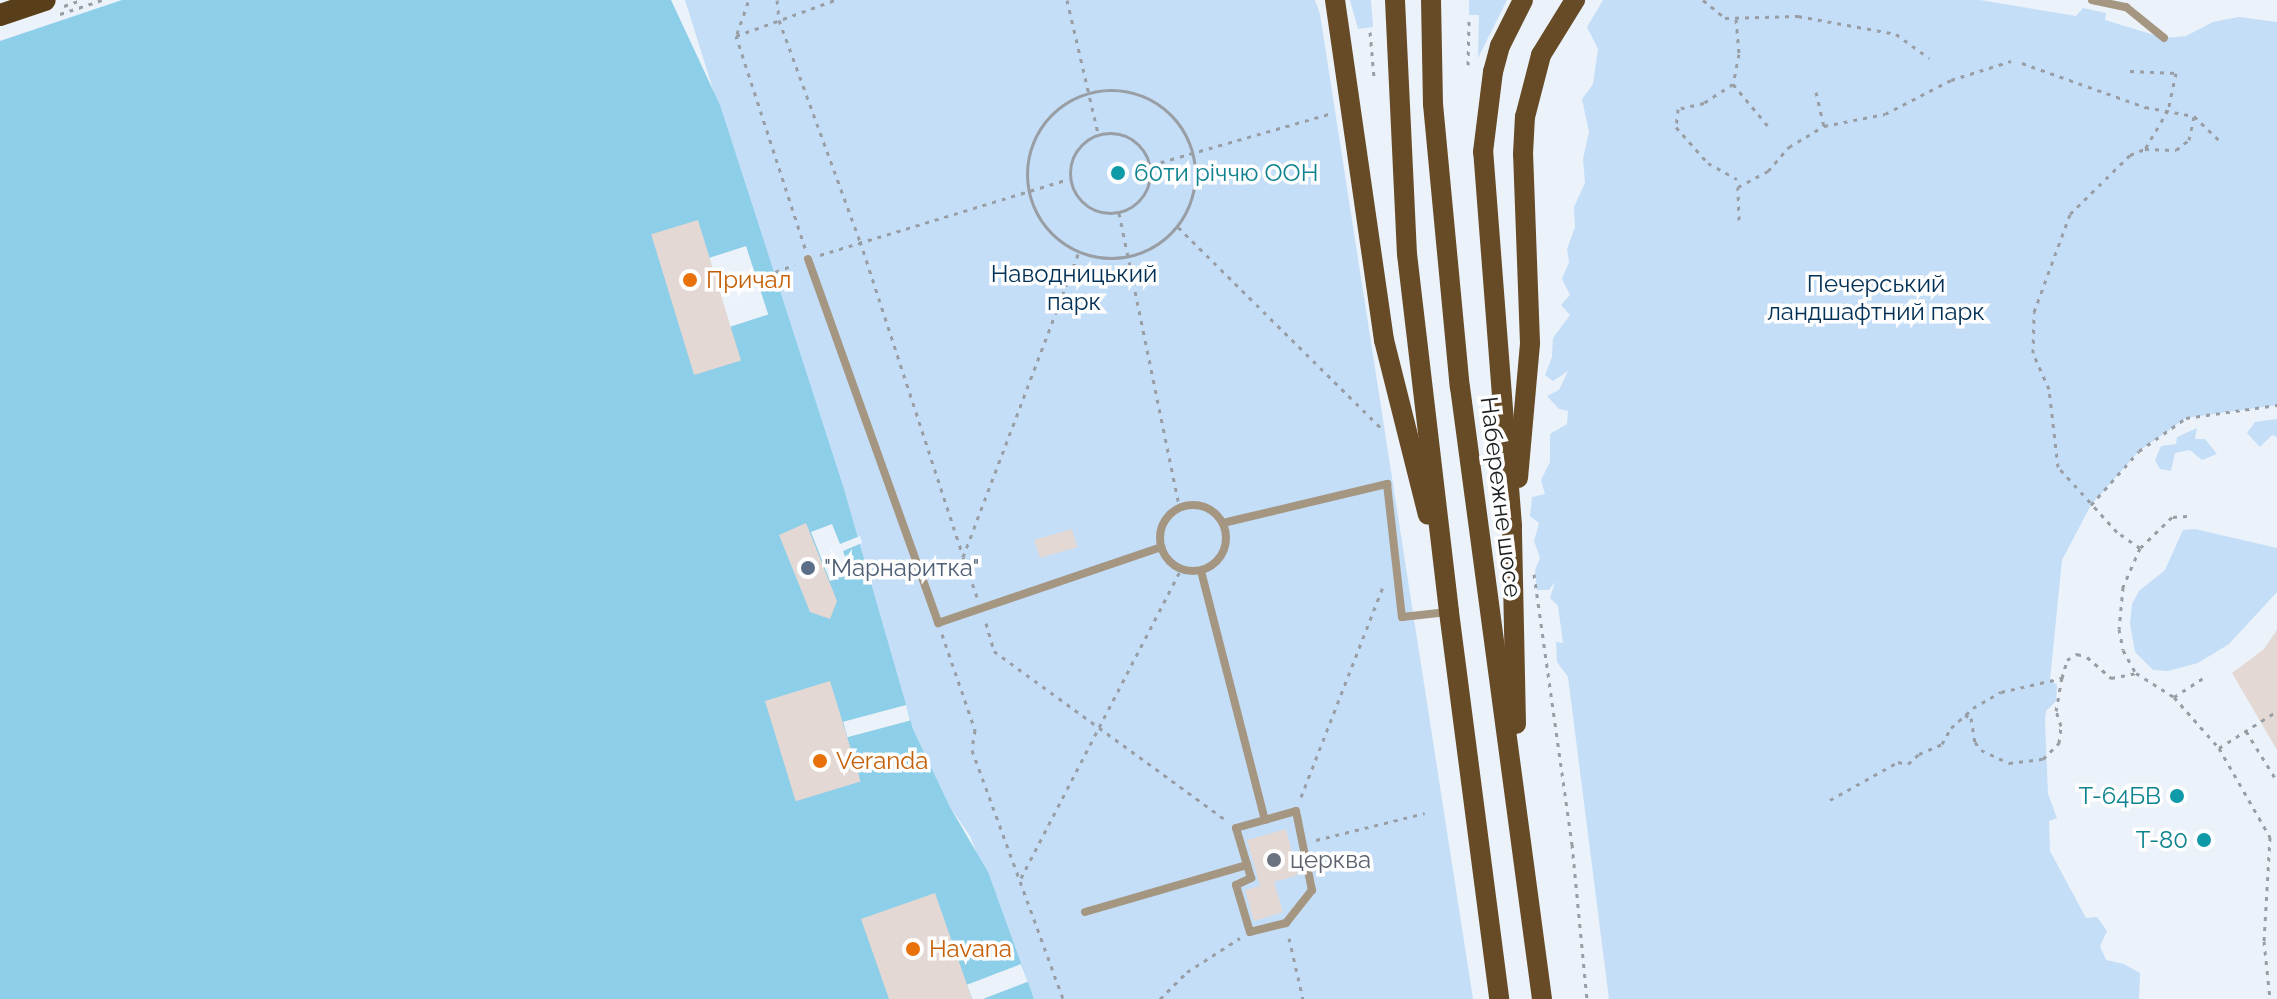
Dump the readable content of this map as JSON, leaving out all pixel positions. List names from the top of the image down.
{
  "streets": {
    "main road": ["Набережне шосе"]
  },
  "parks": ["Наводницький парк", "Печерський ландшафтний парк"],
  "places": [
    "60ти річчю ООН",
    "Причал",
    "\"Марнаритка\"",
    "Veranda",
    "Т-64БВ",
    "Т-80",
    "церква",
    "Havana"
  ]
}
